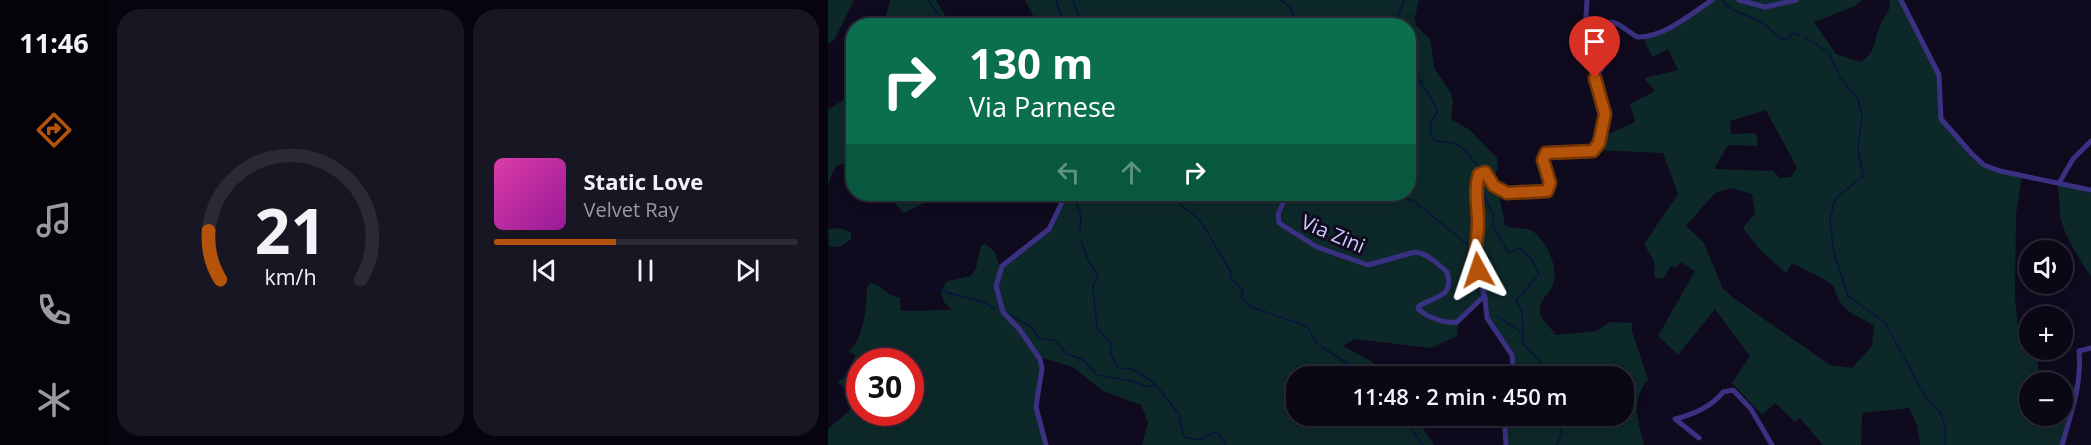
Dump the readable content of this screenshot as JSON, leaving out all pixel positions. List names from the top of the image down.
{
  "streets": {
    "street": ["Via Zini"]
  },
  "page": {
    "tabs": "11:46",
    "turn": ["130 m", "Via Parnese"],
    "song": ["Static Love", "Velvet Ray"],
    "map_buttons": ["+", "−"],
    "limit": "30",
    "trip": "11:48 · 2 min · 450 m",
    "gauge": ["21", "km/h"]
  }
}
